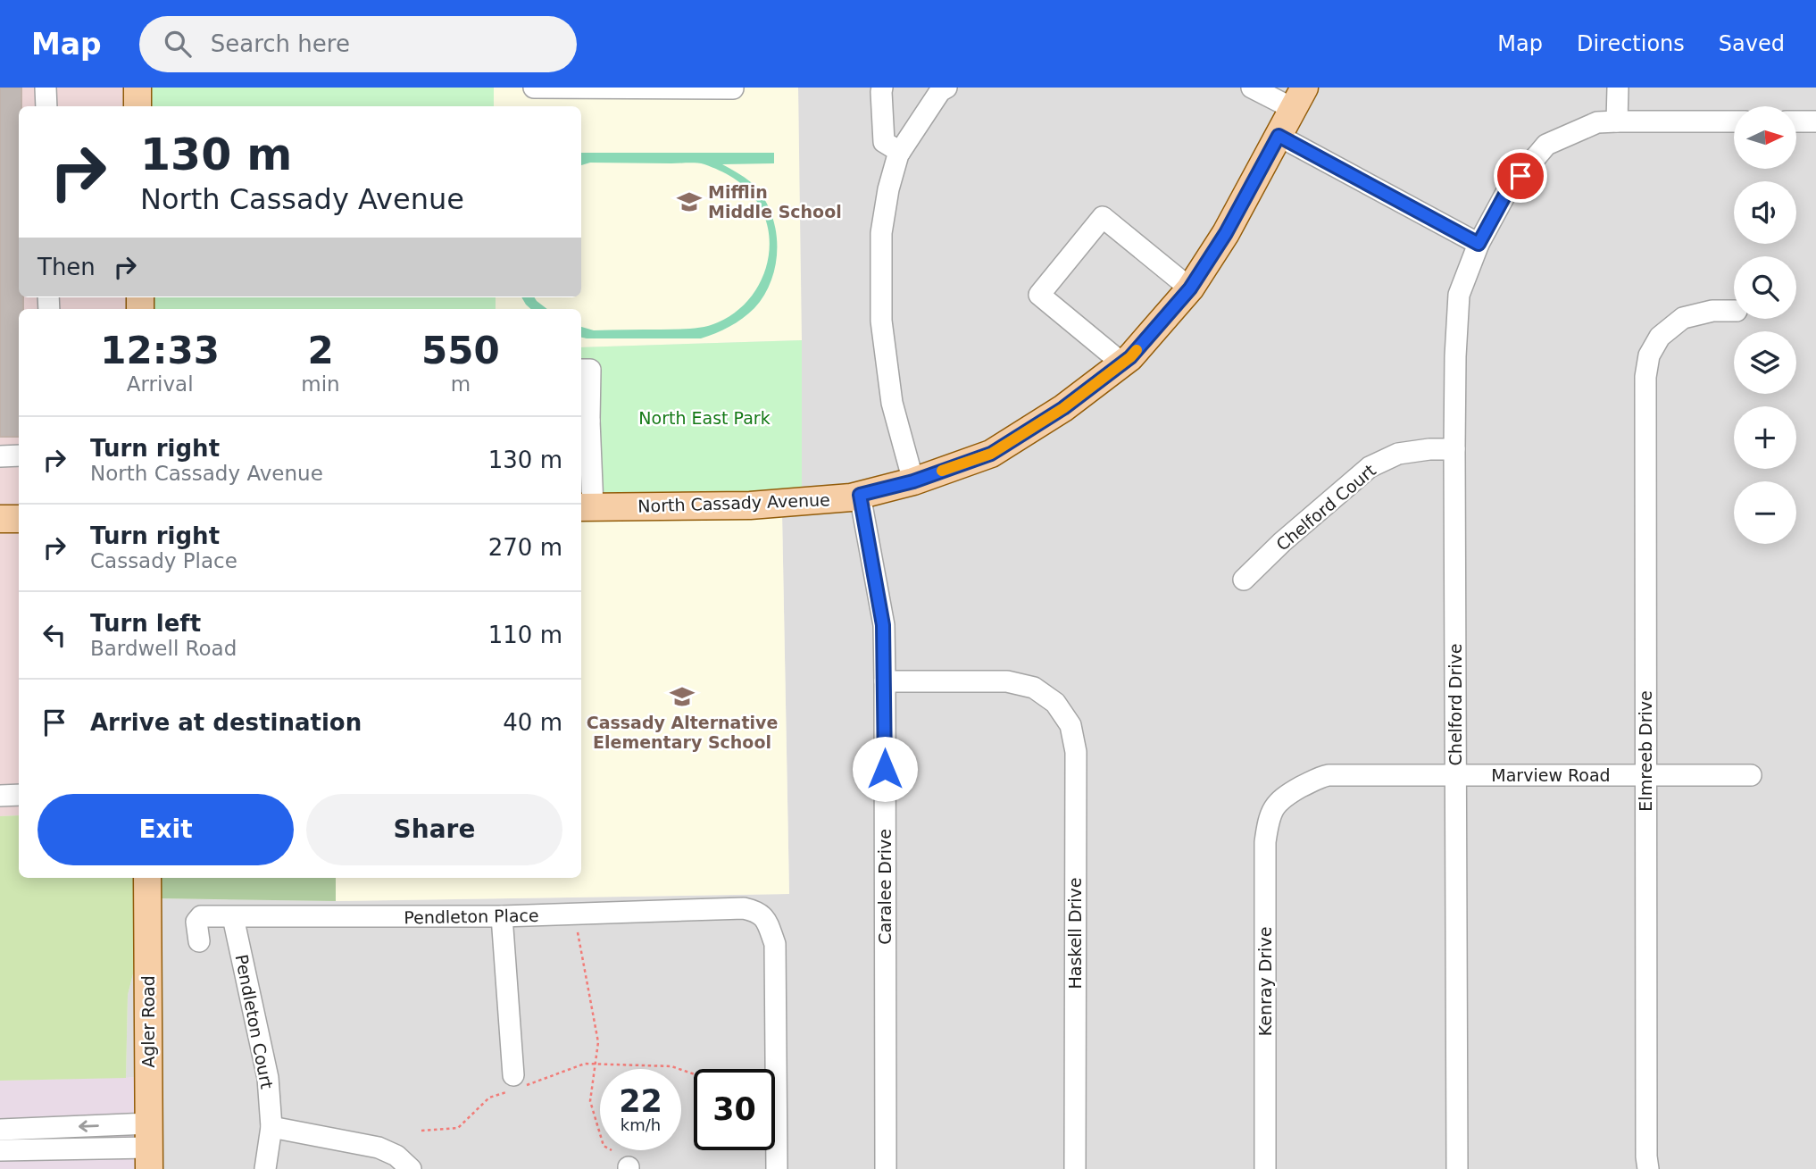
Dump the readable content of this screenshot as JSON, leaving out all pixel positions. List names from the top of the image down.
{
  "streets": {
    "main road": ["North Cassady Avenue", "Agler Road"],
    "street": [
      "Chelford Court",
      "Chelford Drive",
      "Elmreeb Drive",
      "Marview Road",
      "Caralee Drive",
      "Pendleton Place",
      "Haskell Drive",
      "Kenray Drive",
      "Pendleton Court"
    ]
  },
  "crossings": [
    ["North Cassady Avenue", "Caralee Drive"],
    ["Chelford Court", "Chelford Drive"],
    ["Chelford Drive", "Marview Road"],
    ["Elmreeb Drive", "Marview Road"],
    ["Marview Road", "Kenray Drive"],
    ["Caralee Drive", "Haskell Drive"],
    ["Pendleton Place", "Pendleton Court"]
  ],
  "parks": ["North East Park"],
  "places": {
    "school or university": ["Mifflin Middle School", "Cassady Alternative Elementary School"]
  },
  "north": "right",
  "page": {
    "header": "Map",
    "search": "Search here",
    "nav": ["Map", "Directions", "Saved"],
    "map_buttons": ["+", "−"],
    "turn": ["130 m", "North Cassady Avenue"],
    "then": "Then",
    "eta": [
      "12:33",
      "Arrival",
      "2",
      "min",
      "550",
      "m"
    ],
    "list": [
      {
        "name": "Turn right",
        "note": "North Cassady Avenue",
        "value": "130 m"
      },
      {
        "name": "Turn right",
        "note": "Cassady Place",
        "value": "270 m"
      },
      {
        "name": "Turn left",
        "note": "Bardwell Road",
        "value": "110 m"
      },
      {
        "name": "Arrive at destination",
        "value": "40 m"
      }
    ],
    "buttons": ["Exit", "Share"],
    "speed": "22 km/h",
    "limit": "30"
  }
}
